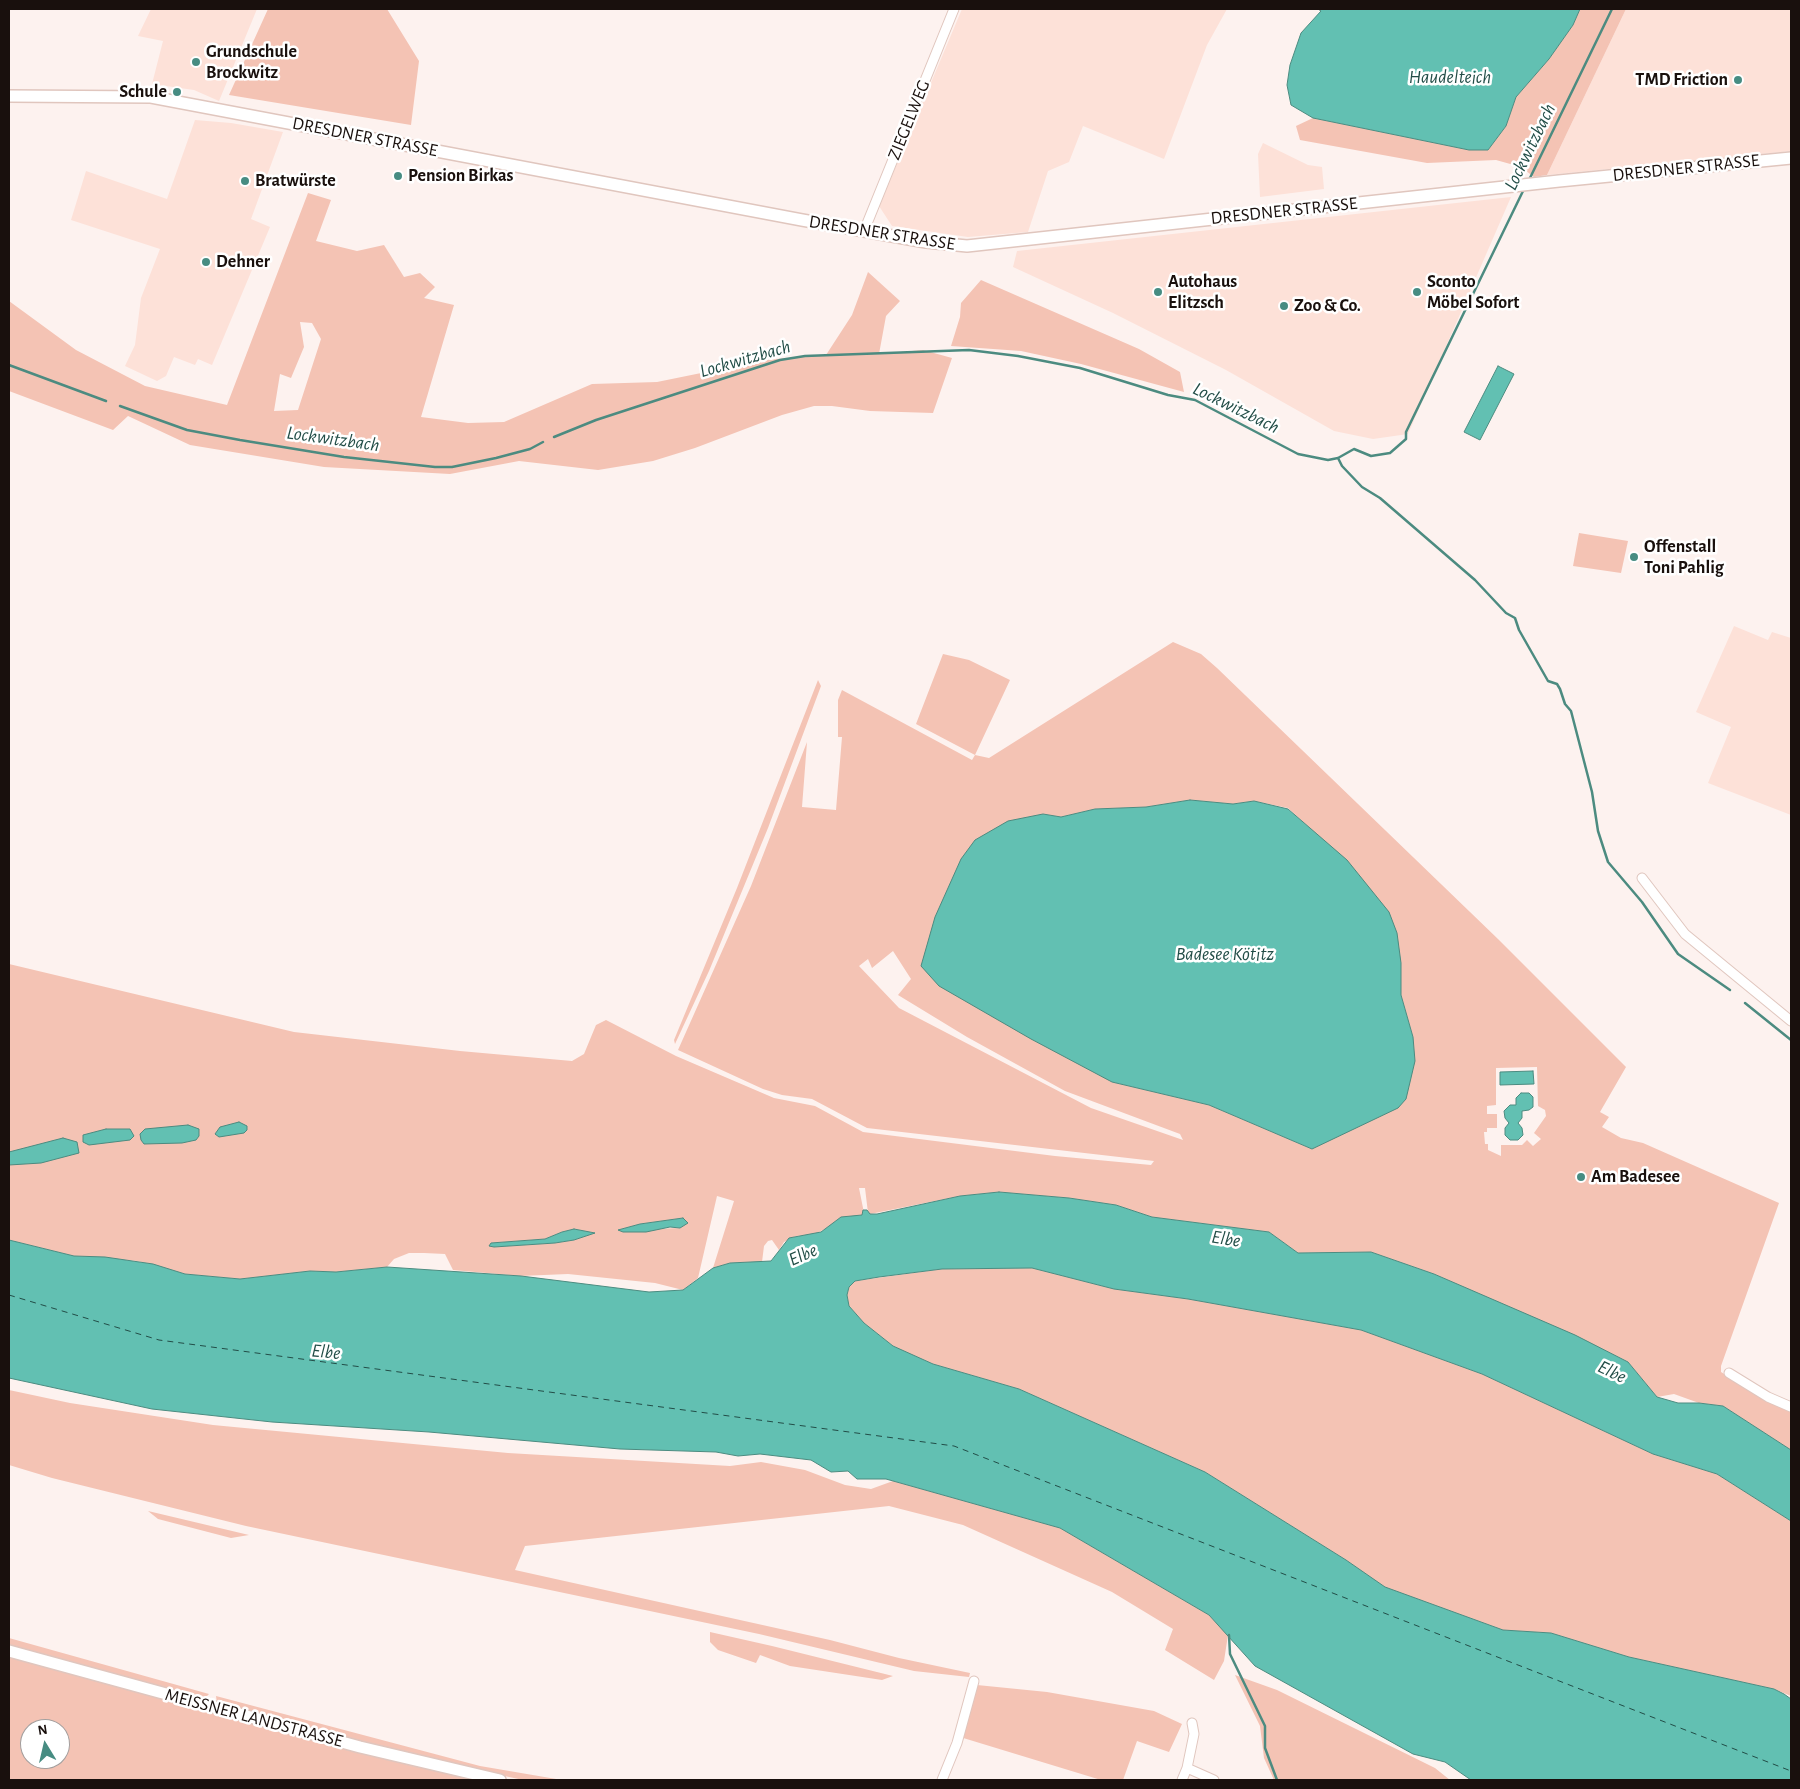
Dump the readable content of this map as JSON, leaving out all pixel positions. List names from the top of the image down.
{
  "streets": {
    "main road": ["DRESDNER STRASSE", "MEISSNER LANDSTRASSE"],
    "street": ["ZIEGELWEG"]
  },
  "crossings": [
    ["ZIEGELWEG", "DRESDNER STRASSE"]
  ],
  "water": [
    "Haudelteich",
    "Lockwitzbach",
    "Badesee Kötitz",
    "Elbe"
  ],
  "places": [
    "Grundschule Brockwitz",
    "TMD Friction",
    "Schule",
    "Pension Birkas",
    "Bratwürste",
    "Dehner",
    "Autohaus Elitzsch",
    "Sconto Möbel Sofort",
    "Zoo & Co.",
    "Offenstall Toni Pahlig",
    "Am Badesee"
  ],
  "north": "top"
}
